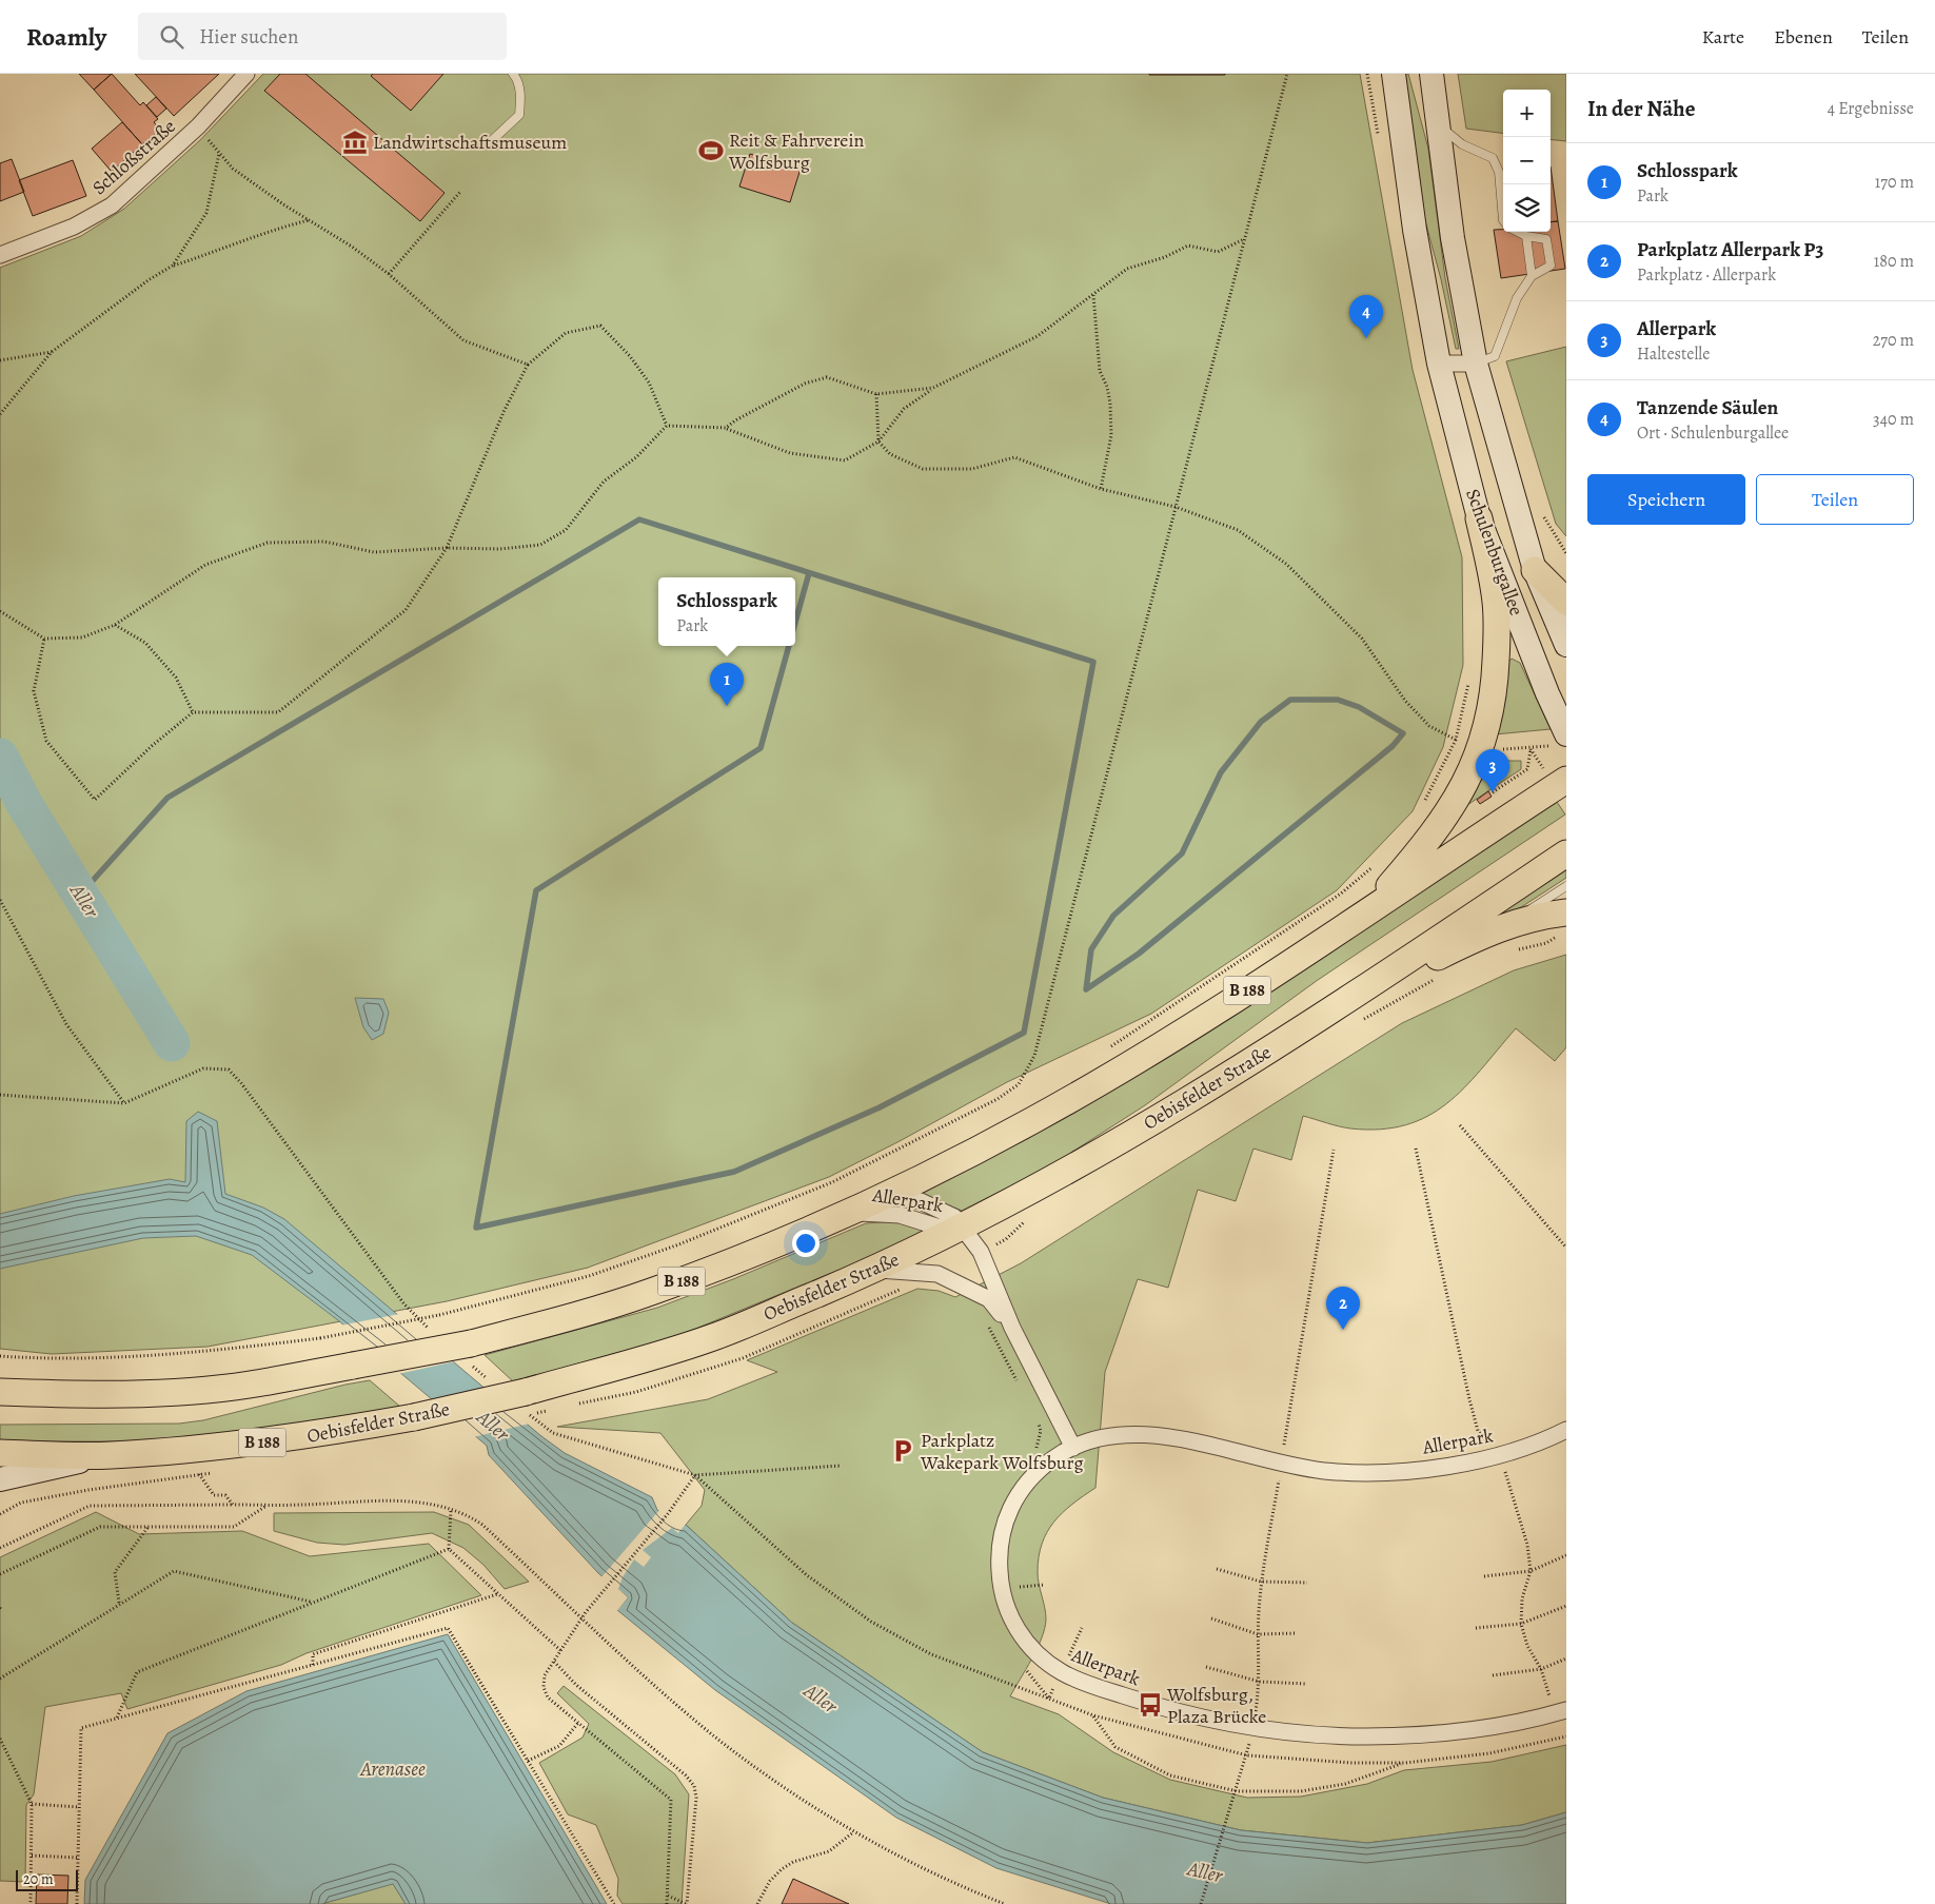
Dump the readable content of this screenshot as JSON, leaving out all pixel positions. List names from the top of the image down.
{
  "streets": {
    "main road": ["B 188", "Oebisfelder Straße"],
    "street": ["Schloßstraße", "Schulenburgallee", "Allerpark"]
  },
  "crossings": [
    ["B 188", "Allerpark"],
    ["Oebisfelder Straße", "Allerpark"]
  ],
  "water": ["Aller", "Arenasee"],
  "places": {
    "museum": ["Landwirtschaftsmuseum"],
    "sports": ["Reit & Fahrverein Wolfsburg"],
    "parking": ["Parkplatz Wakepark Wolfsburg"],
    "bus stop": ["Wolfsburg, Plaza Brücke"]
  },
  "scale_bar": "20 m",
  "page": {
    "header": "Roamly",
    "search": "Hier suchen",
    "nav": ["Karte", "Ebenen", "Teilen"],
    "heading": ["In der Nähe", "4 Ergebnisse"],
    "map_buttons": ["+", "−"],
    "list": [
      {
        "mark": "1",
        "name": "Schlosspark",
        "note": "Park",
        "value": "170 m"
      },
      {
        "mark": "2",
        "name": "Parkplatz Allerpark P3",
        "note": "Parkplatz · Allerpark",
        "value": "180 m"
      },
      {
        "mark": "3",
        "name": "Allerpark",
        "note": "Haltestelle",
        "value": "270 m"
      },
      {
        "mark": "4",
        "name": "Tanzende Säulen",
        "note": "Ort · Schulenburgallee",
        "value": "340 m"
      }
    ],
    "pins": [
      "4",
      "1",
      "3",
      "2"
    ],
    "buttons": ["Speichern", "Teilen"],
    "popup": ["Schlosspark", "Park"],
    "scale": "20 m"
  }
}
